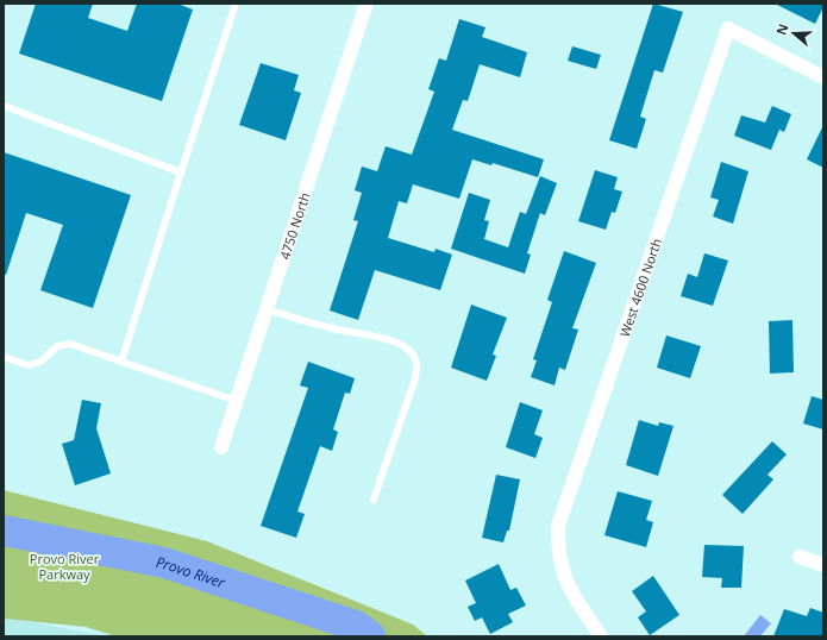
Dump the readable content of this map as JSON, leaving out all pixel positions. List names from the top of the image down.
{
  "streets": {
    "street": ["4750 North", "West 4600 North"]
  },
  "water": ["Provo River"],
  "parks": ["Provo River Parkway"],
  "north": "left"
}
